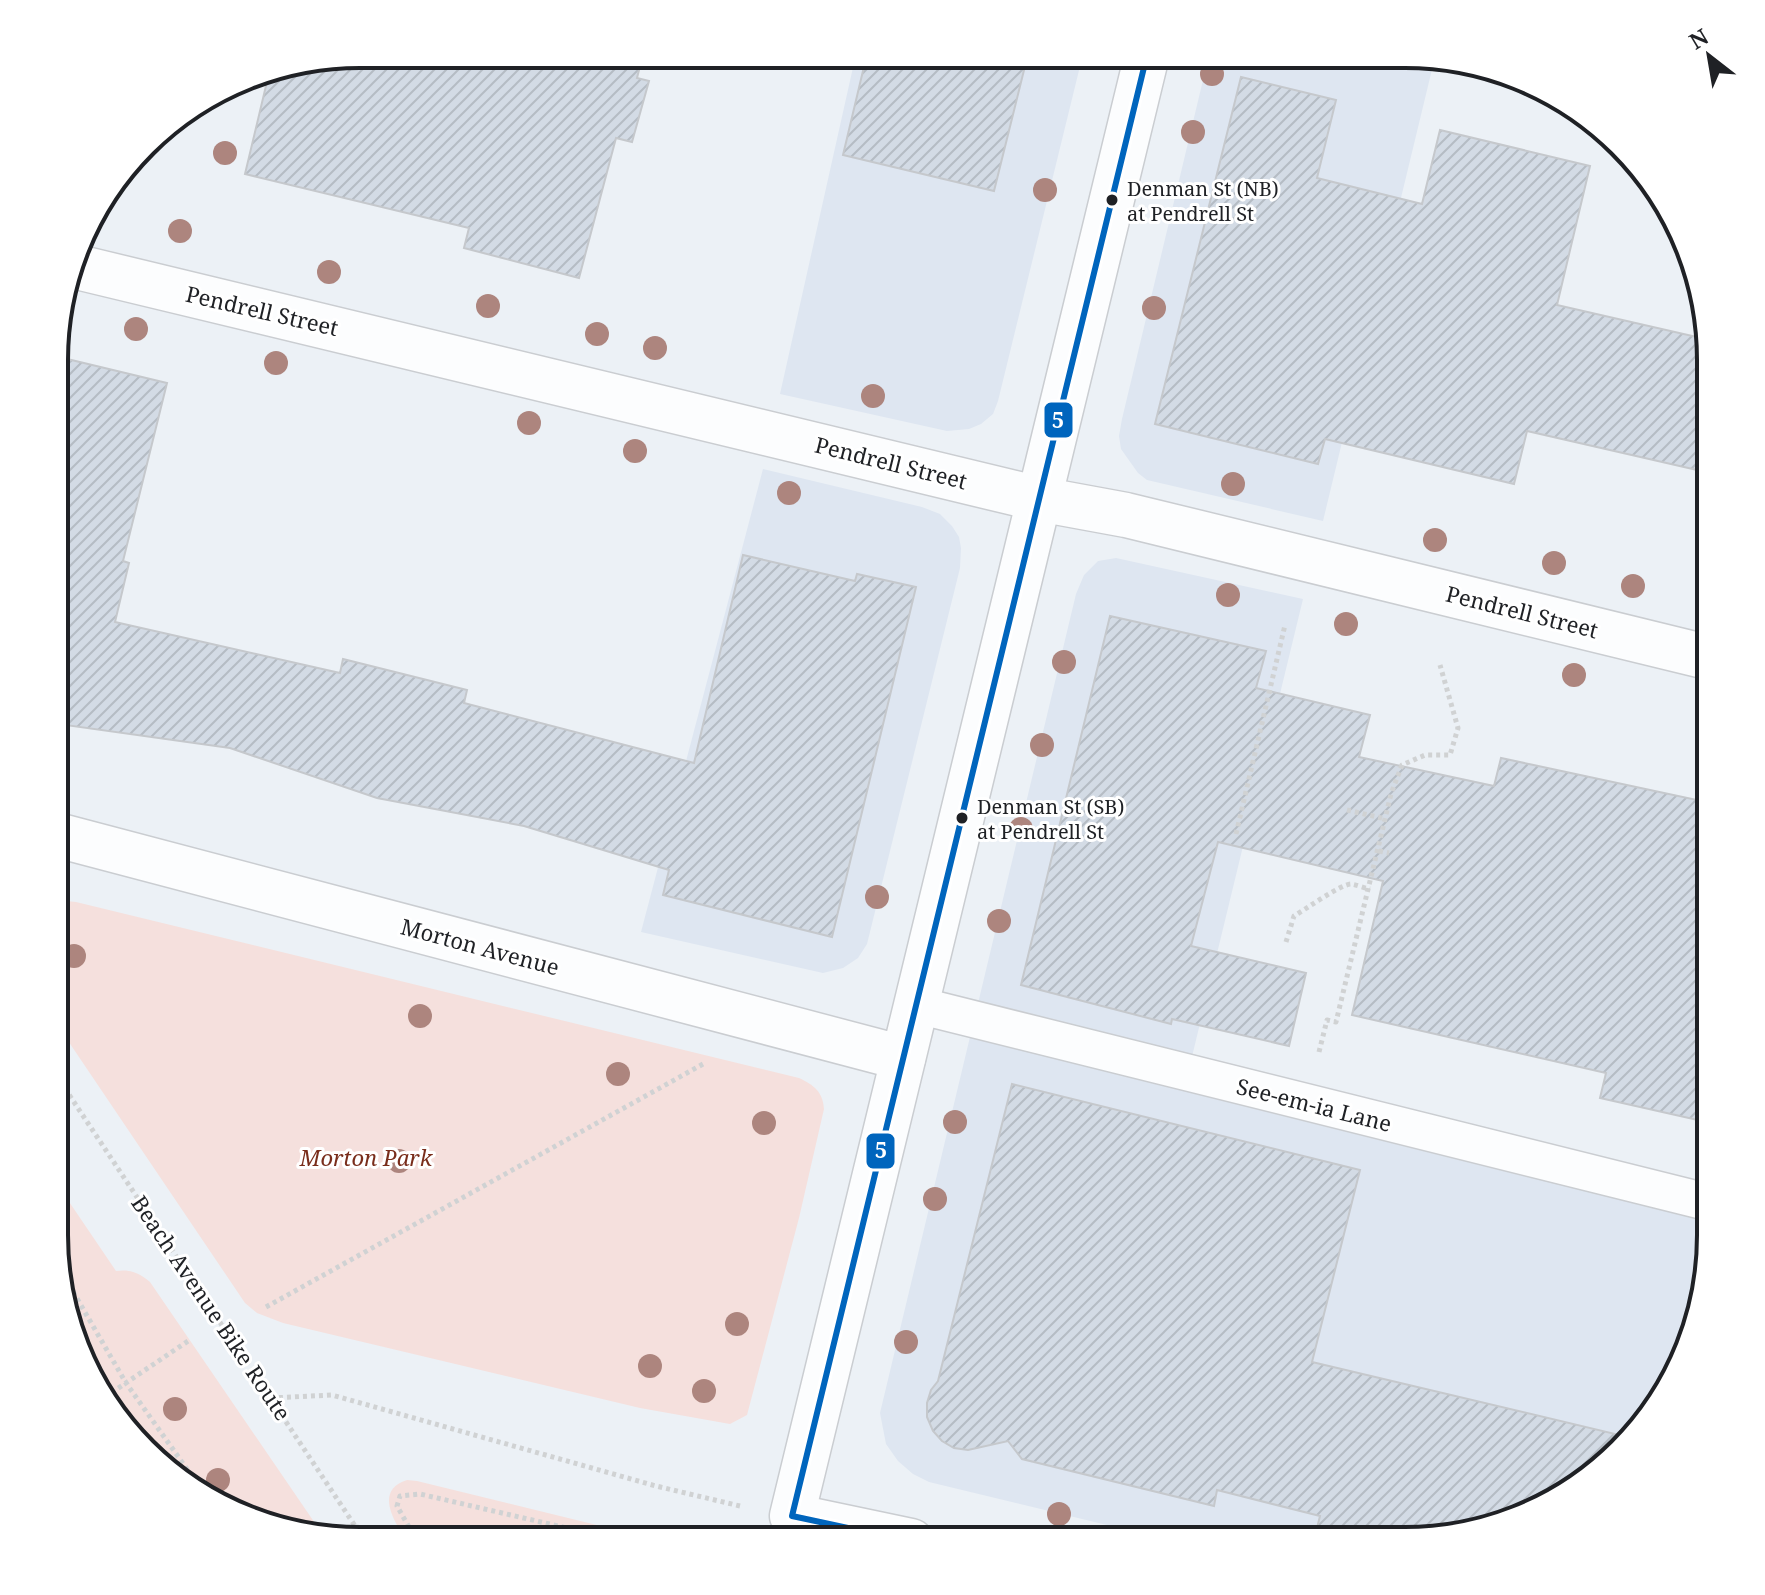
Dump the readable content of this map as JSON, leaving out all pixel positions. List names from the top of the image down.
{
  "streets": {
    "street": ["Pendrell Street", "Morton Avenue"],
    "lane": ["See-em-ia Lane"],
    "path": ["Beach Avenue Bike Route"]
  },
  "parks": ["Morton Park"],
  "places": ["Denman St (NB) at Pendrell St", "Denman St (SB) at Pendrell St"],
  "lines": ["transit line 5"],
  "north": "top left"
}
